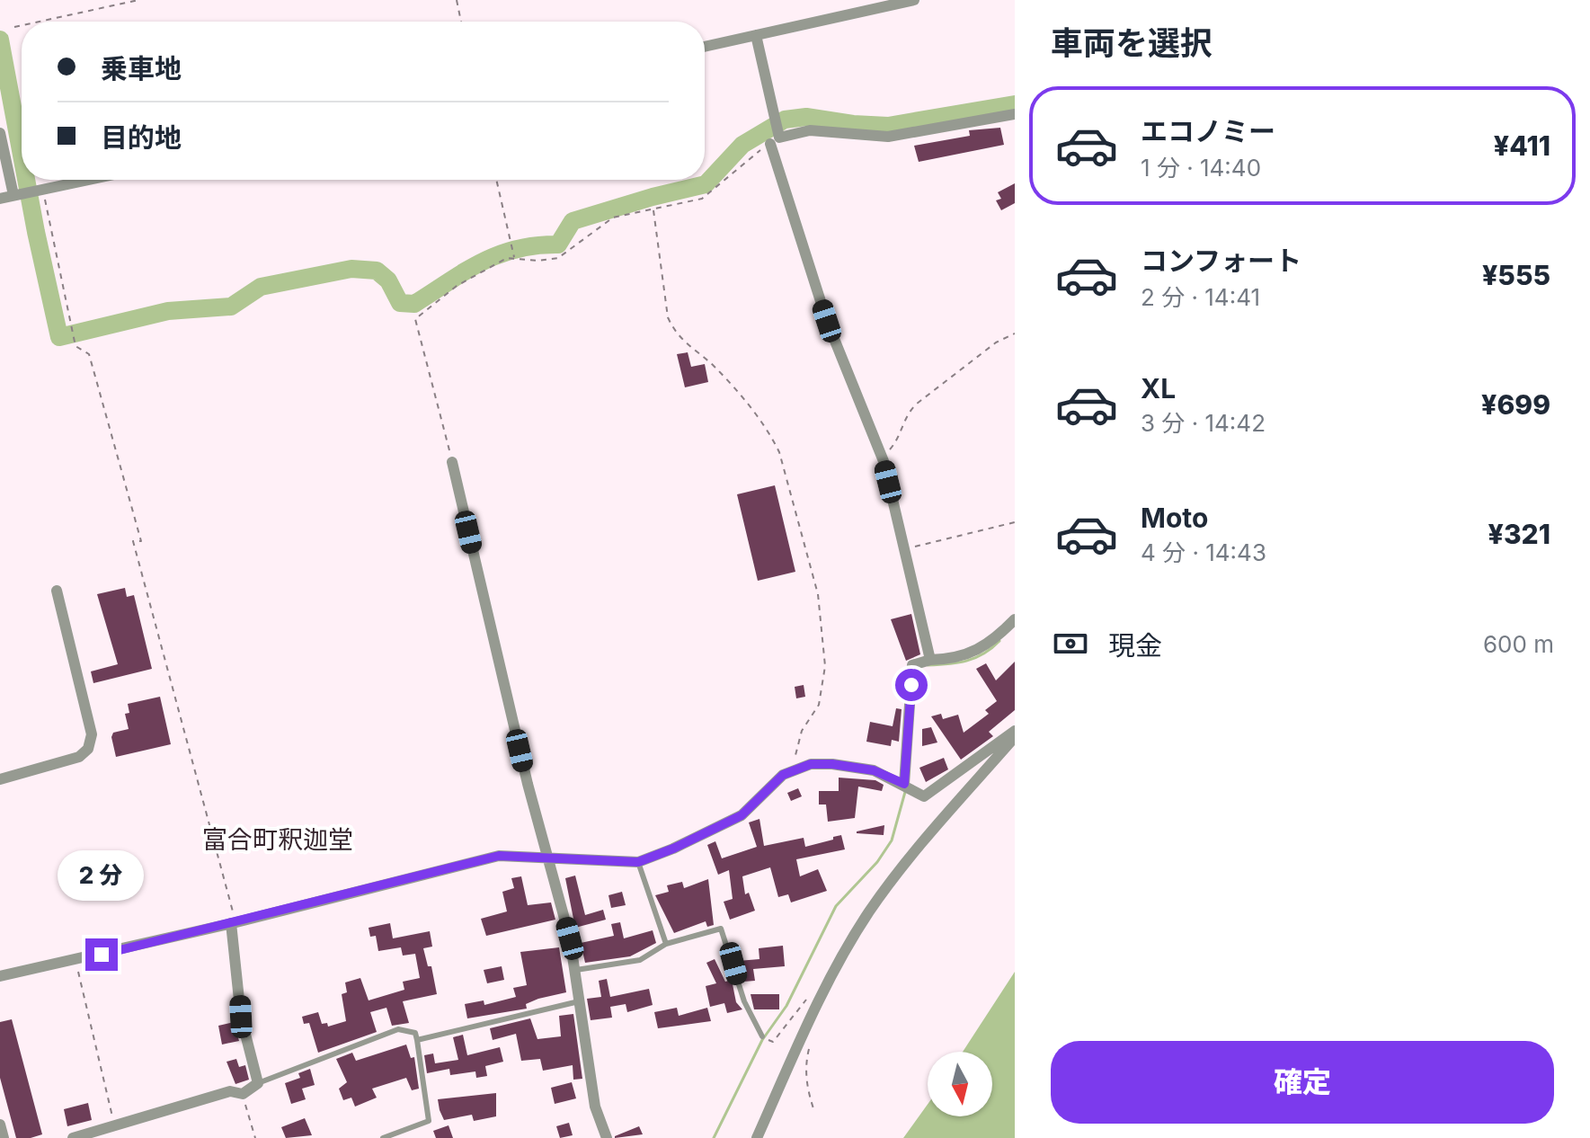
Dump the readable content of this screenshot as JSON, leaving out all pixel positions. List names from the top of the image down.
{
  "districts": ["富合町釈迦堂"],
  "north": "bottom",
  "page": {
    "heading": "車両を選択",
    "banner": ["乗車地", "目的地"],
    "list": [
      {
        "name": "エコノミー",
        "note": "1 分 · 14:40",
        "value": "¥411"
      },
      {
        "name": "コンフォート",
        "note": "2 分 · 14:41",
        "value": "¥555"
      },
      {
        "name": "XL",
        "note": "3 分 · 14:42",
        "value": "¥699"
      },
      {
        "name": "Moto",
        "note": "4 分 · 14:43",
        "value": "¥321"
      }
    ],
    "pay": ["現金", "600 m"],
    "bubble": "2 分",
    "buttons": "確定"
  }
}
